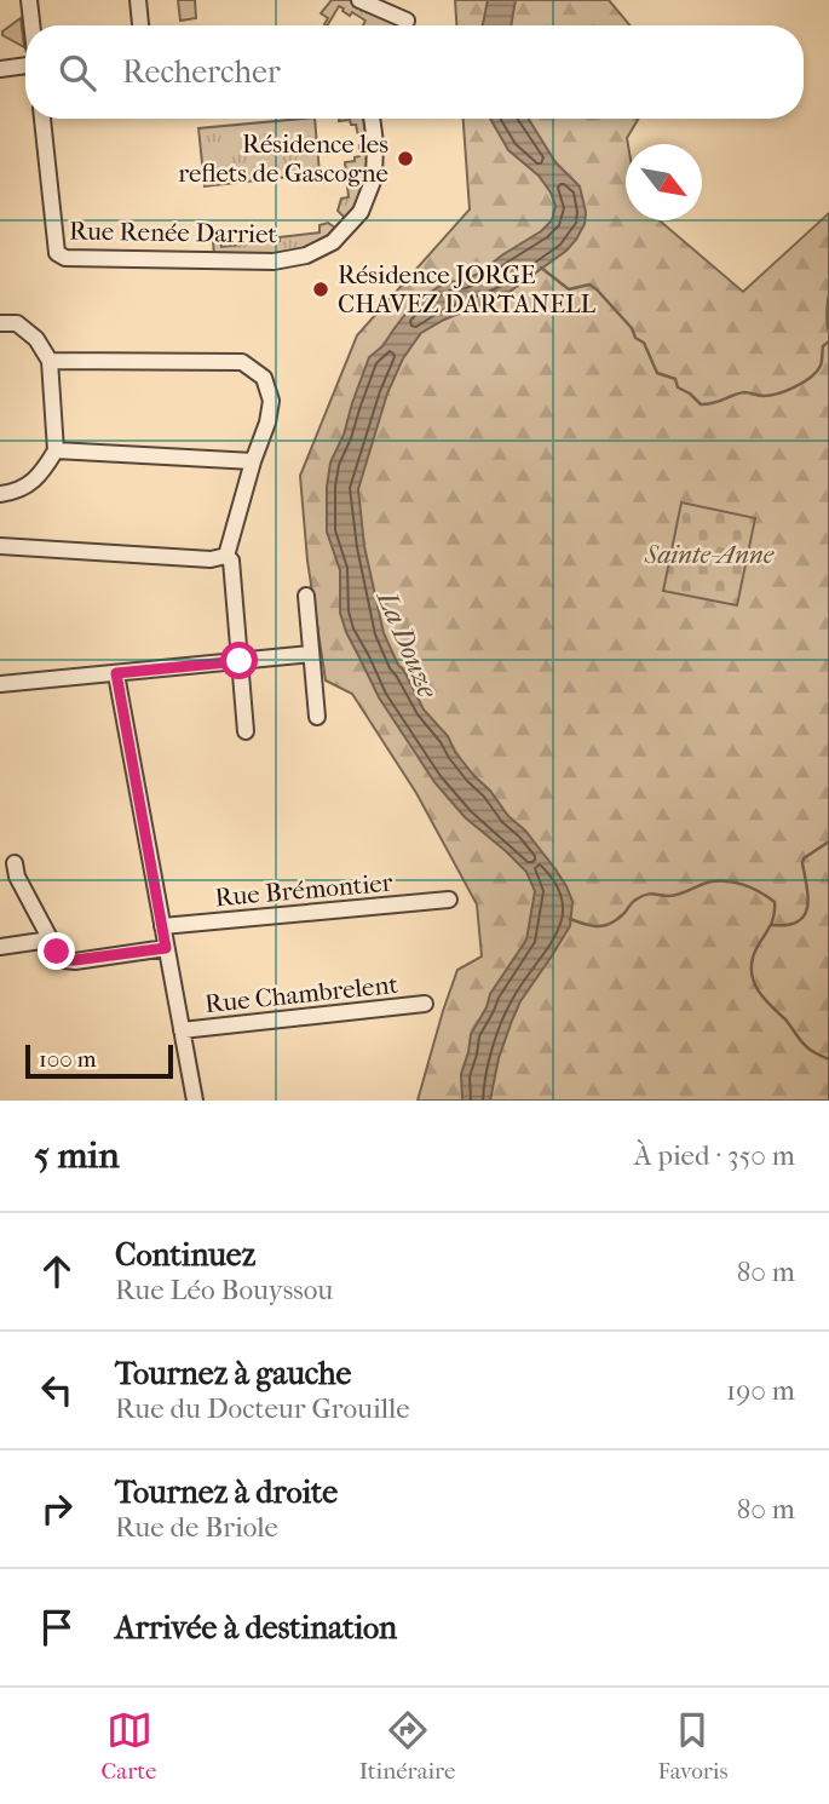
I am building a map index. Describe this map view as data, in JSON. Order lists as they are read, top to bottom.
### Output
{
  "streets": {
    "street": ["Rue Renée Darriet", "Rue Brémontier", "Rue Chambrelent"]
  },
  "water": ["La Douze"],
  "parks": ["Sainte-Anne"],
  "places": ["Résidence les reflets de Gascogne", "Résidence JORGE CHAVEZ DARTANELL"],
  "scale_bar": "100 m",
  "north": "bottom right",
  "page": {
    "search": "Rechercher",
    "scale": "100 m",
    "heading": ["5 min", "À pied · 350 m"],
    "list": [
      ["Continuez", "Rue Léo Bouyssou", "80 m"],
      ["Tournez à gauche", "Rue du Docteur Grouille", "190 m"],
      ["Tournez à droite", "Rue de Briole", "80 m"],
      "Arrivée à destination"
    ],
    "nav": ["Carte", "Itinéraire", "Favoris"]
  }
}
